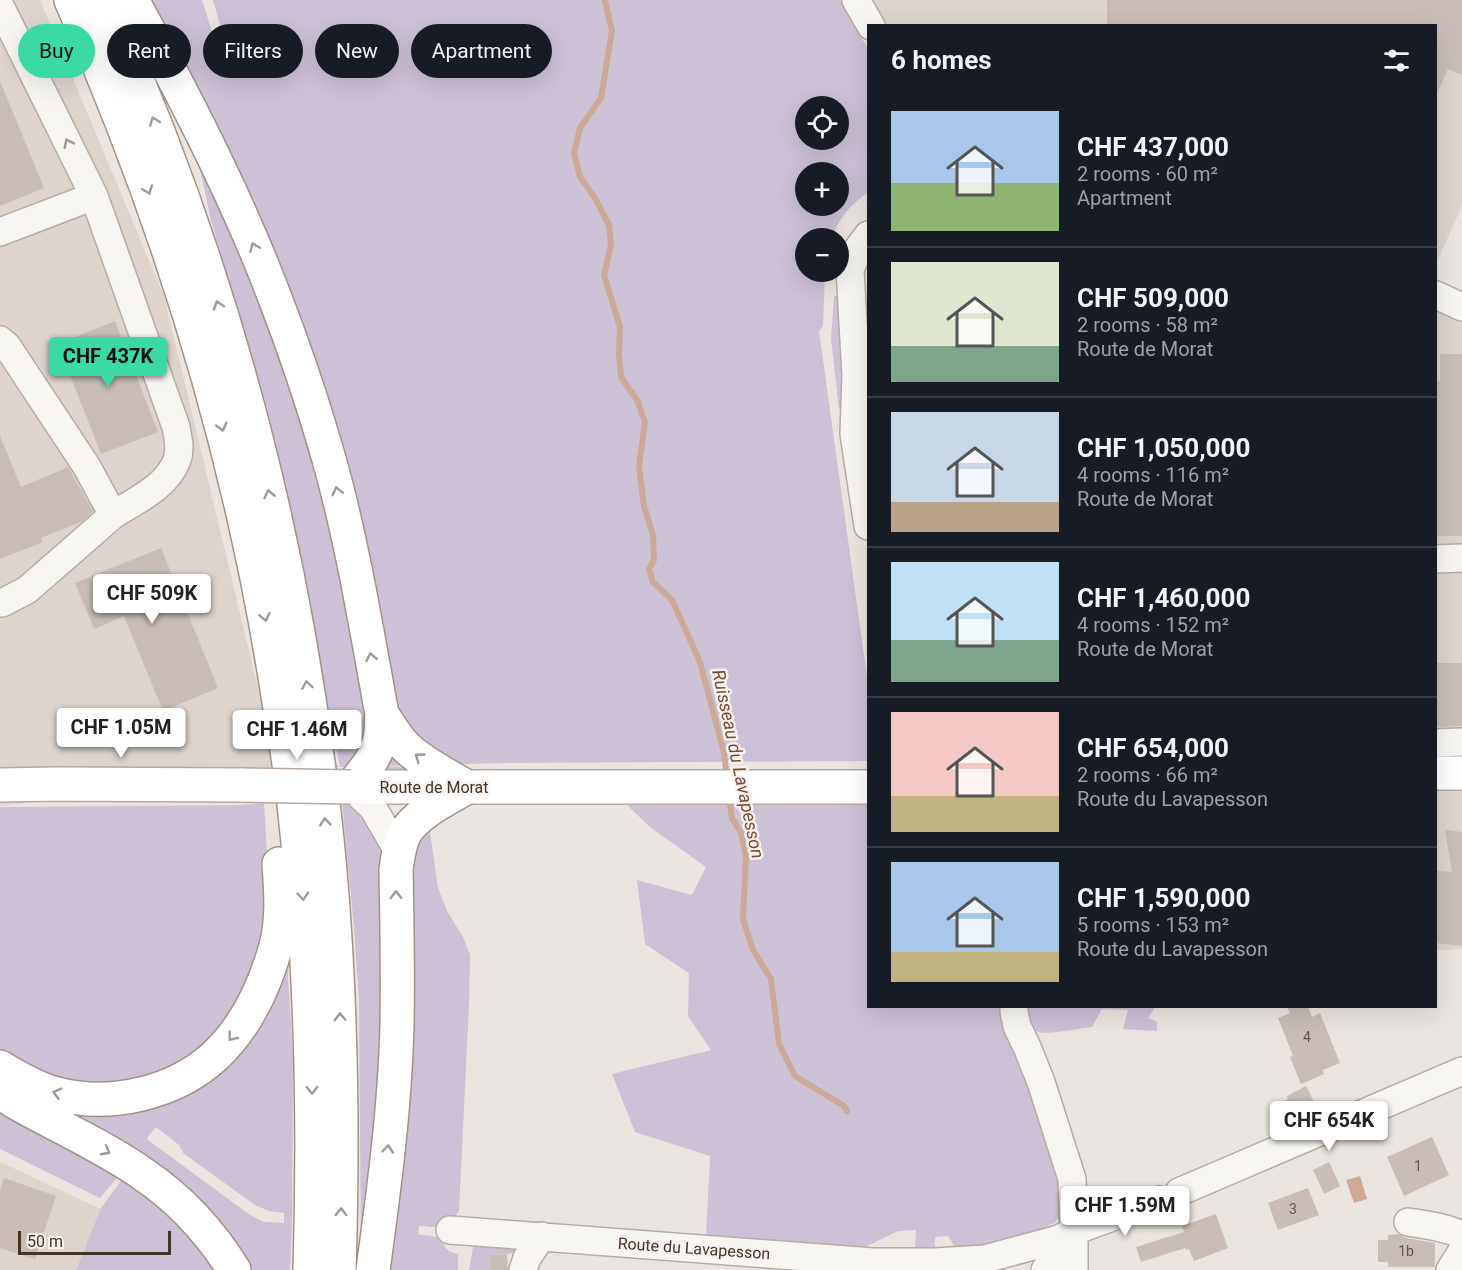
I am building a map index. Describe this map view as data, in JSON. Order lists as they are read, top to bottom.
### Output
{
  "streets": {
    "main road": ["Route de Morat"],
    "street": ["Route du Lavapesson"]
  },
  "water": ["Ruisseau du Lavapesson"],
  "house_numbers": [
    "4",
    "1",
    "3",
    "1b"
  ],
  "scale_bar": "50 m",
  "page": {
    "chip": [
      "Buy",
      "Rent",
      "Filters",
      "New",
      "Apartment"
    ],
    "heading": "6 homes",
    "map_buttons": ["+", "−"],
    "list": [
      {
        "name": "CHF 437,000",
        "note": "2 rooms · 60 m² · Apartment"
      },
      {
        "name": "CHF 509,000",
        "note": "2 rooms · 58 m² · Route de Morat"
      },
      {
        "name": "CHF 1,050,000",
        "note": "4 rooms · 116 m² · Route de Morat"
      },
      {
        "name": "CHF 1,460,000",
        "note": "4 rooms · 152 m² · Route de Morat"
      },
      {
        "name": "CHF 654,000",
        "note": "2 rooms · 66 m² · Route du Lavapesson"
      },
      {
        "name": "CHF 1,590,000",
        "note": "5 rooms · 153 m² · Route du Lavapesson"
      }
    ],
    "price": [
      "CHF 437K",
      "CHF 509K",
      "CHF 1.05M",
      "CHF 1.46M",
      "CHF 654K",
      "CHF 1.59M"
    ],
    "scale": "50 m"
  }
}
